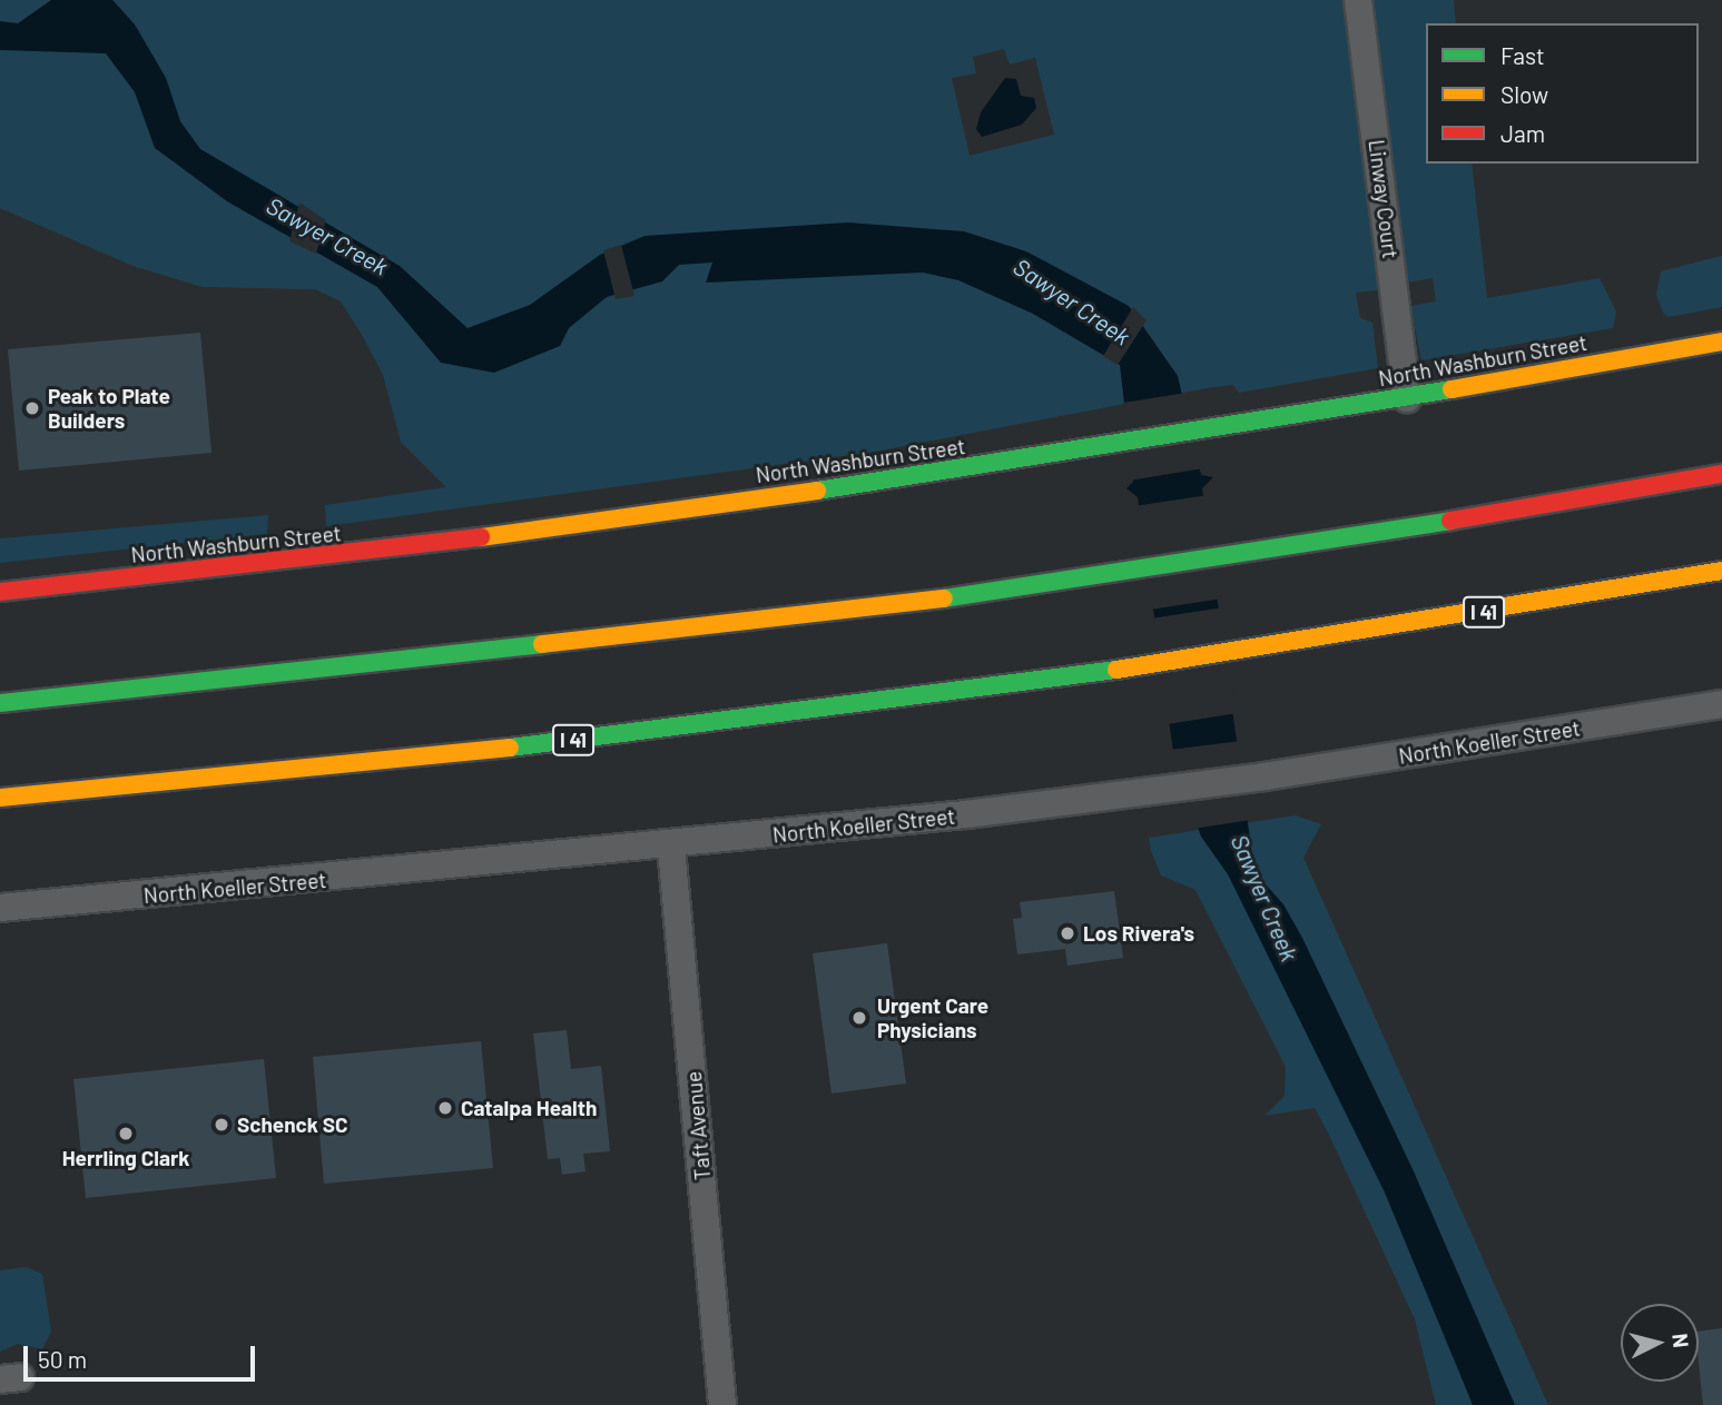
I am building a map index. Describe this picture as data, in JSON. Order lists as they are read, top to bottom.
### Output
{
  "streets": {
    "main road": ["North Washburn Street", "I 41"],
    "street": ["Linway Court", "North Koeller Street", "Taft Avenue"]
  },
  "crossings": [
    ["Linway Court", "North Washburn Street"],
    ["North Koeller Street", "Taft Avenue"]
  ],
  "water": ["Sawyer Creek"],
  "places": [
    "Peak to Plate Builders",
    "Los Rivera's",
    "Urgent Care Physicians",
    "Catalpa Health",
    "Schenck SC",
    "Herrling Clark"
  ],
  "legend": ["Fast", "Slow", "Jam"],
  "scale_bar": "50 m",
  "north": "right"
}
